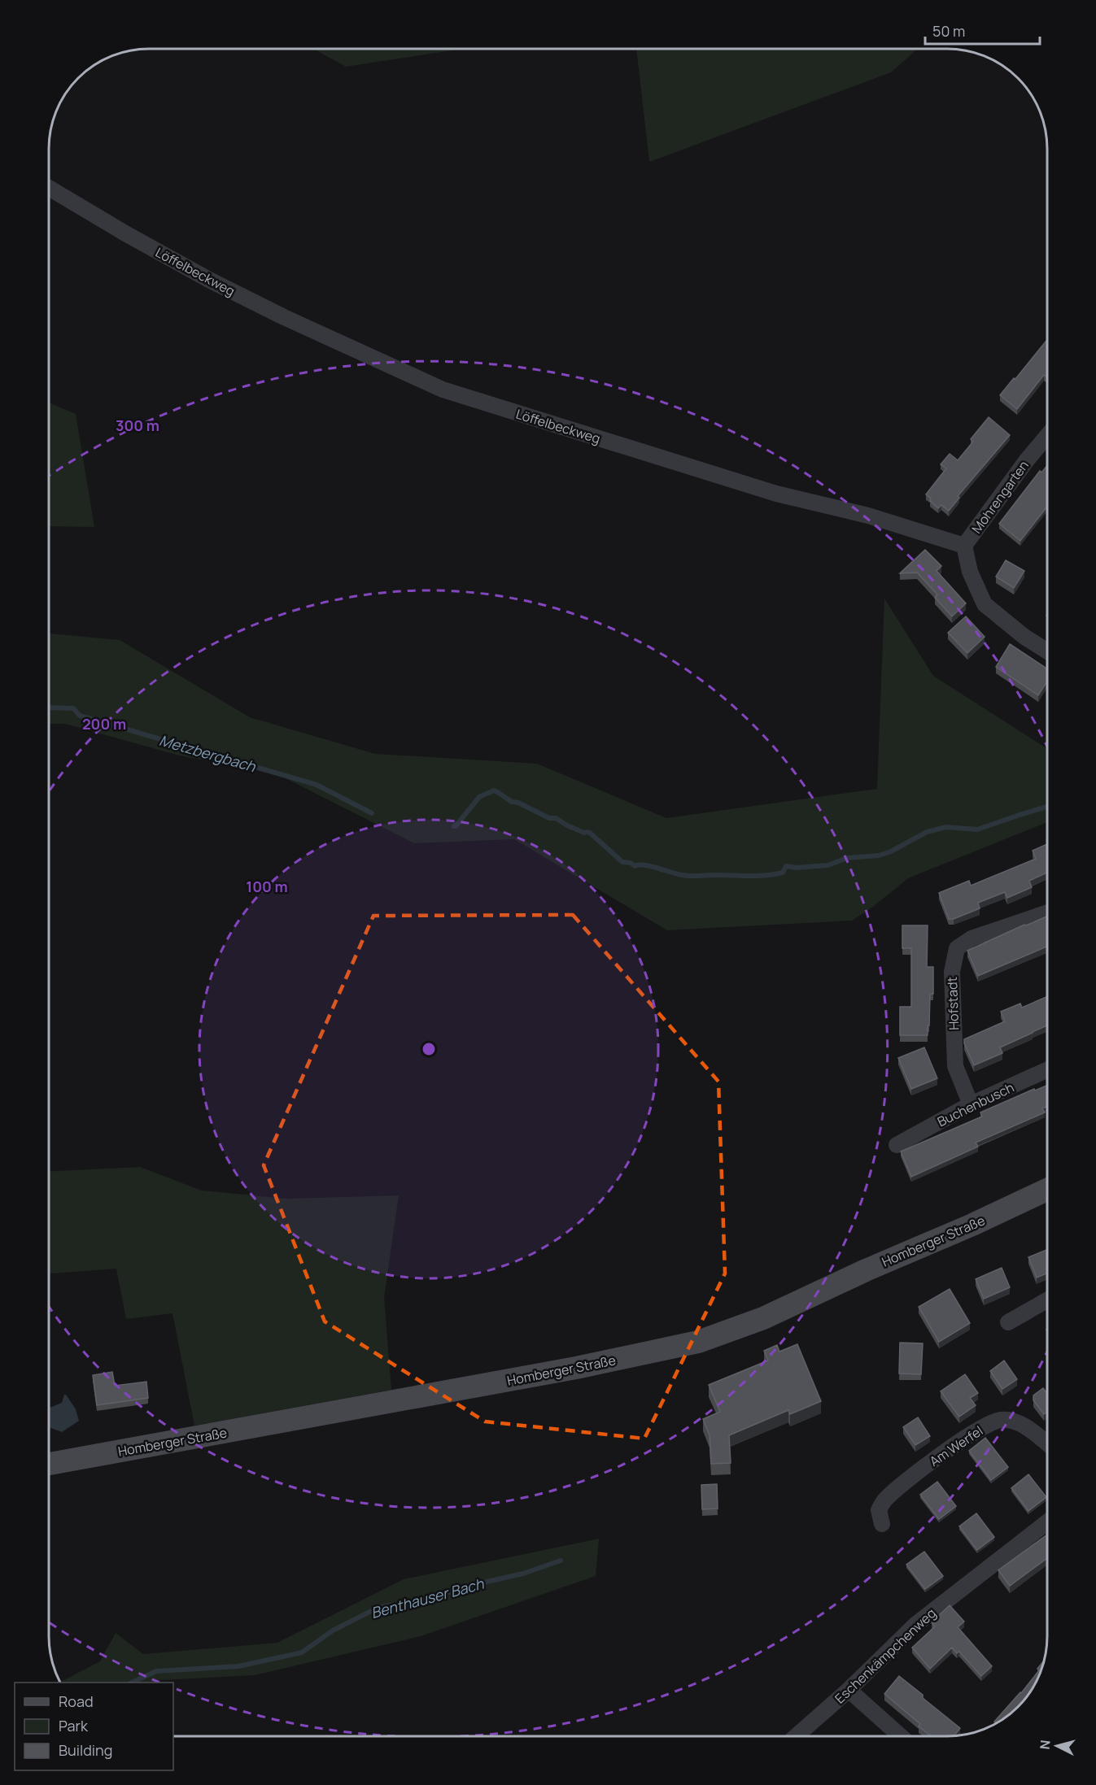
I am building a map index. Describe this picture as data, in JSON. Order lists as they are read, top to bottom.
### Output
{
  "streets": {
    "main road": ["Homberger Straße"],
    "street": [
      "Löffelbeckweg",
      "Mohrengarten",
      "Hofstadt",
      "Buchenbusch",
      "Am Werfel",
      "Eschenkämpchenweg"
    ]
  },
  "crossings": [
    ["Löffelbeckweg", "Mohrengarten"],
    ["Hofstadt", "Buchenbusch"]
  ],
  "water": ["Metzbergbach", "Benthauser Bach"],
  "legend": ["Road", "Park", "Building"],
  "scale_bar": "50 m",
  "north": "left",
  "rings": ["300 m", "200 m", "100 m"]
}
